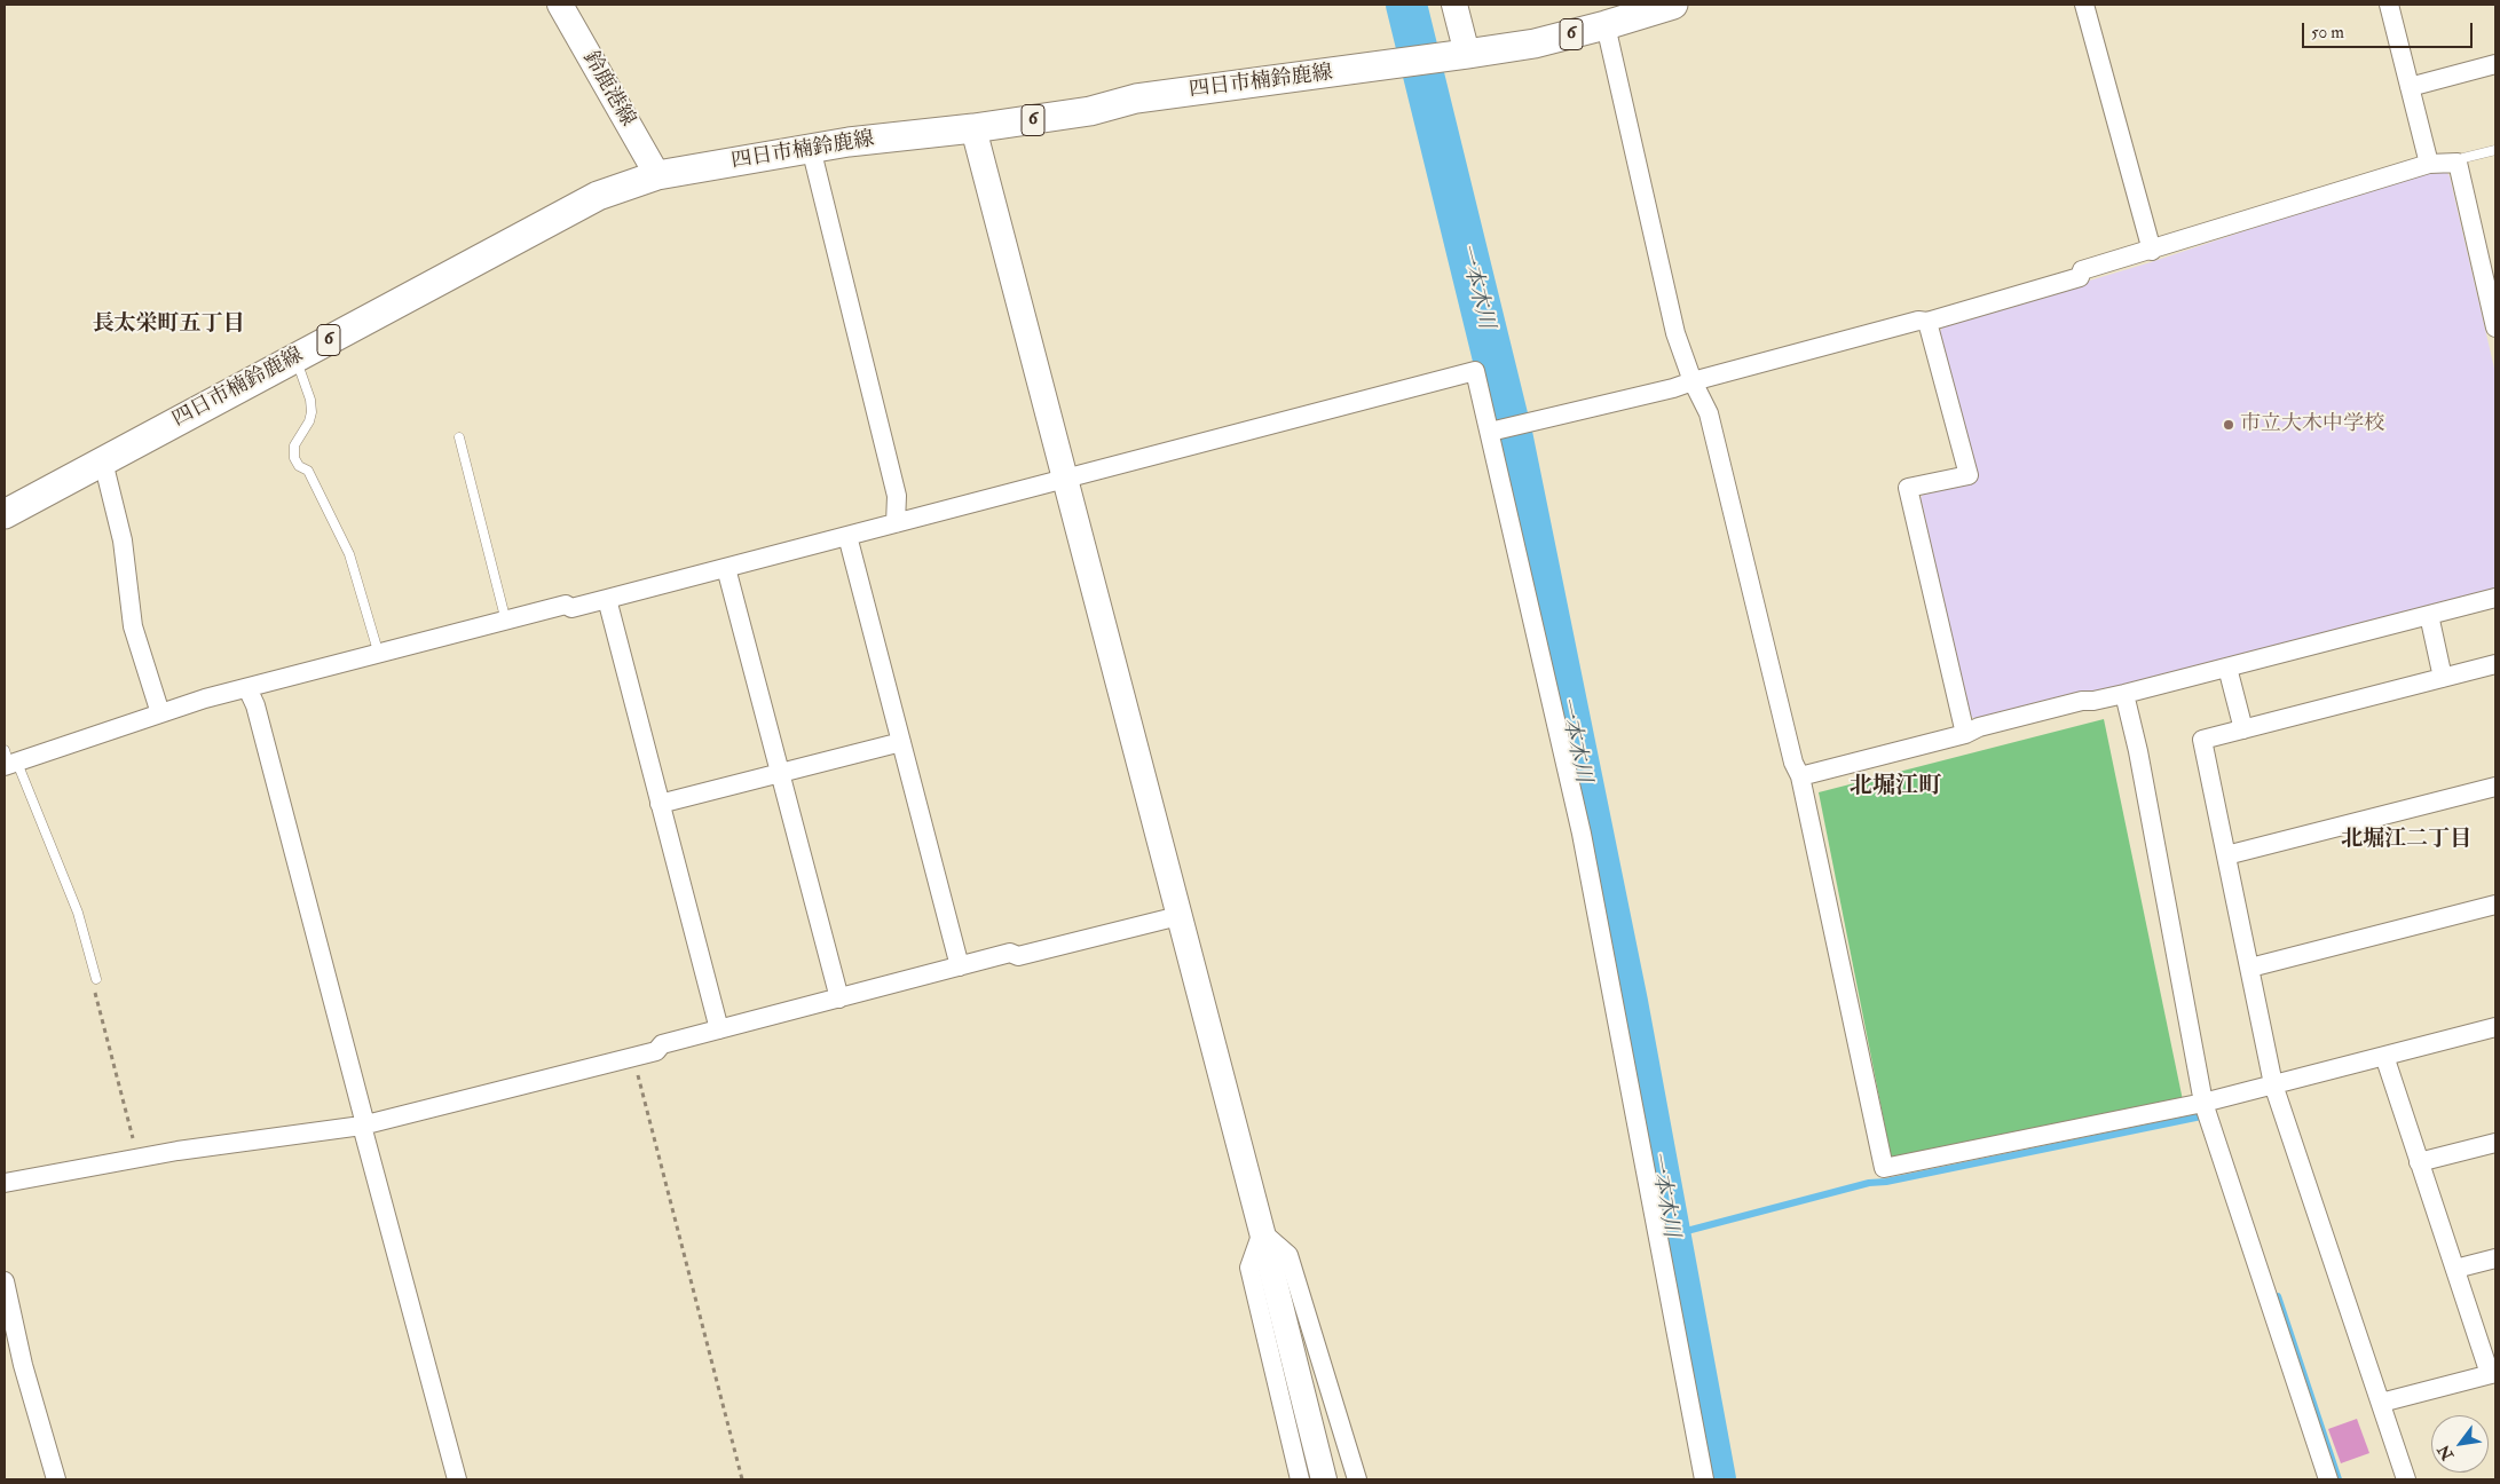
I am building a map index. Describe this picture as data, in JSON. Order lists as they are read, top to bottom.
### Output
{
  "streets": {
    "main road": ["6", "四日市楠鈴鹿線"],
    "street": ["鈴鹿港線"]
  },
  "crossings": [
    ["四日市楠鈴鹿線", "鈴鹿港線"]
  ],
  "districts": ["長太栄町五丁目", "北堀江町", "北堀江二丁目"],
  "water": ["一本木川"],
  "places": ["市立大木中学校"],
  "scale_bar": "50 m",
  "north": "bottom left"
}
